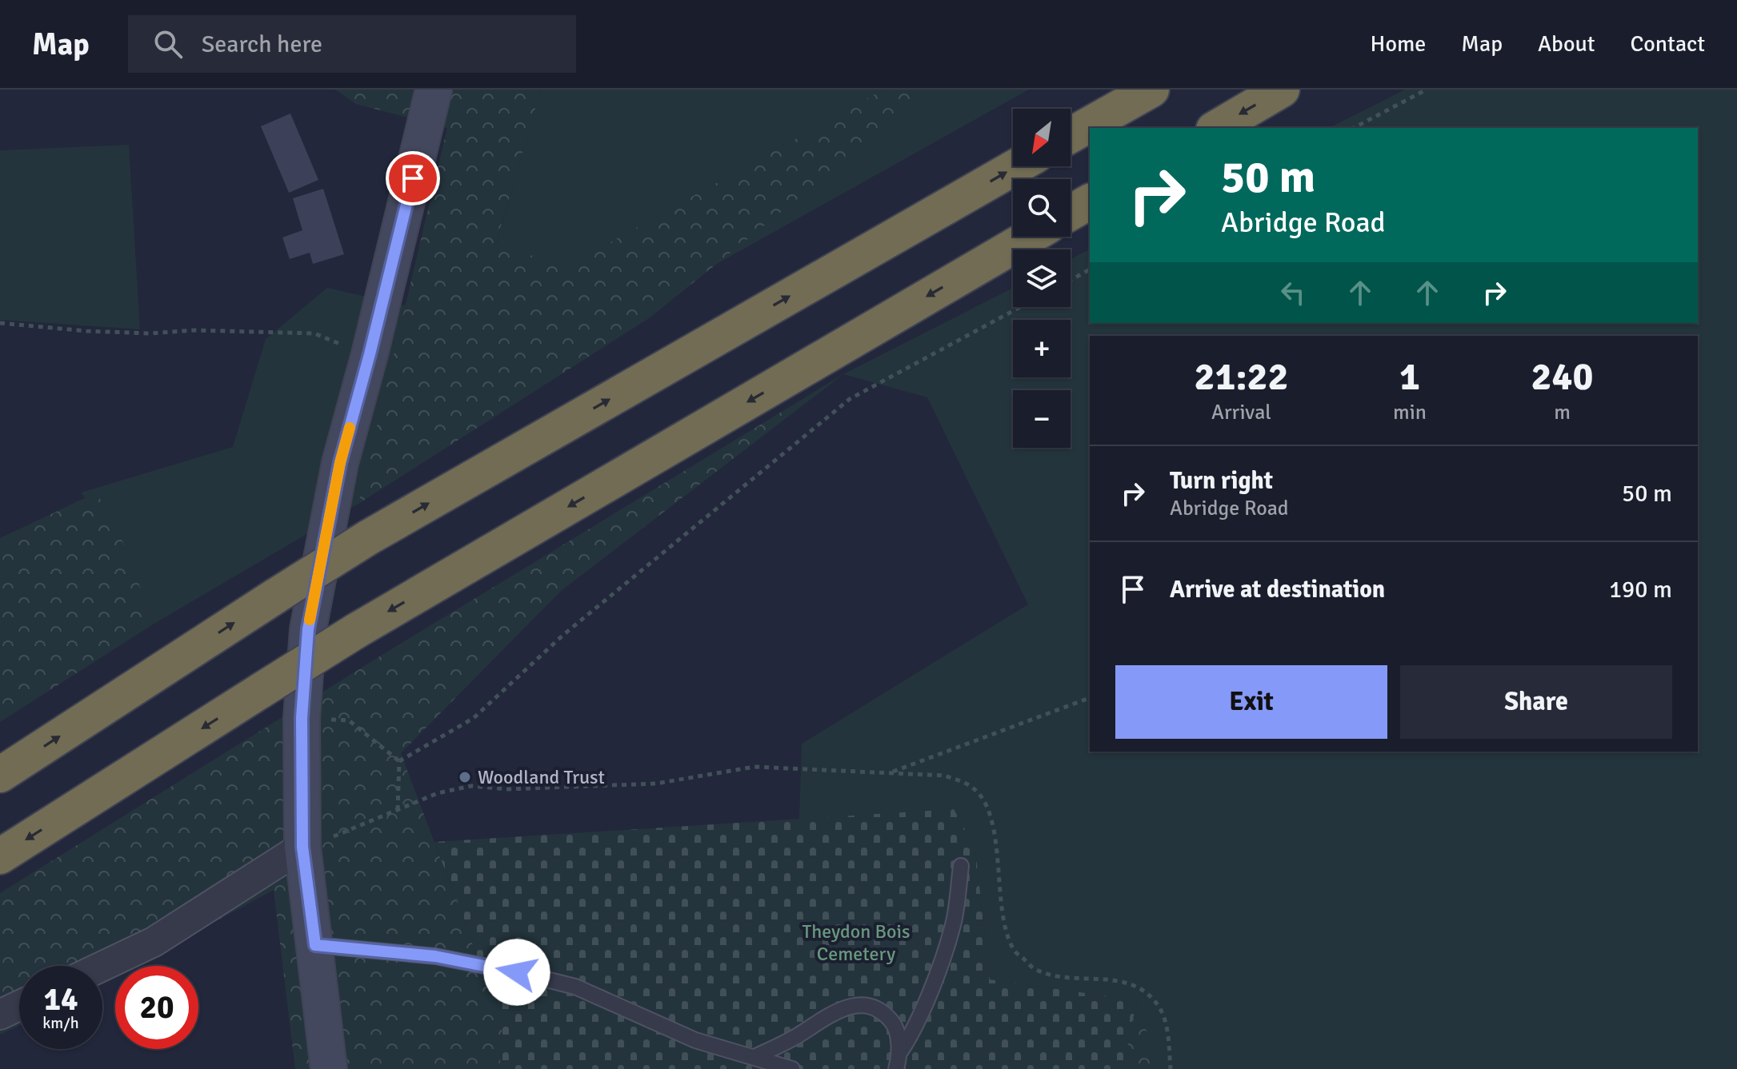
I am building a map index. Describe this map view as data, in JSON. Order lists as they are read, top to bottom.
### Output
{
  "parks": ["Theydon Bois Cemetery"],
  "places": ["Woodland Trust"],
  "north": "bottom left",
  "page": {
    "header": "Map",
    "search": "Search here",
    "nav": [
      "Home",
      "Map",
      "About",
      "Contact"
    ],
    "map_buttons": ["+", "−"],
    "turn": ["50 m", "Abridge Road"],
    "eta": [
      "21:22",
      "Arrival",
      "1",
      "min",
      "240",
      "m"
    ],
    "list": [
      {
        "name": "Turn right",
        "note": "Abridge Road",
        "value": "50 m"
      },
      {
        "name": "Arrive at destination",
        "value": "190 m"
      }
    ],
    "buttons": ["Exit", "Share"],
    "speed": "14 km/h",
    "limit": "20"
  }
}
